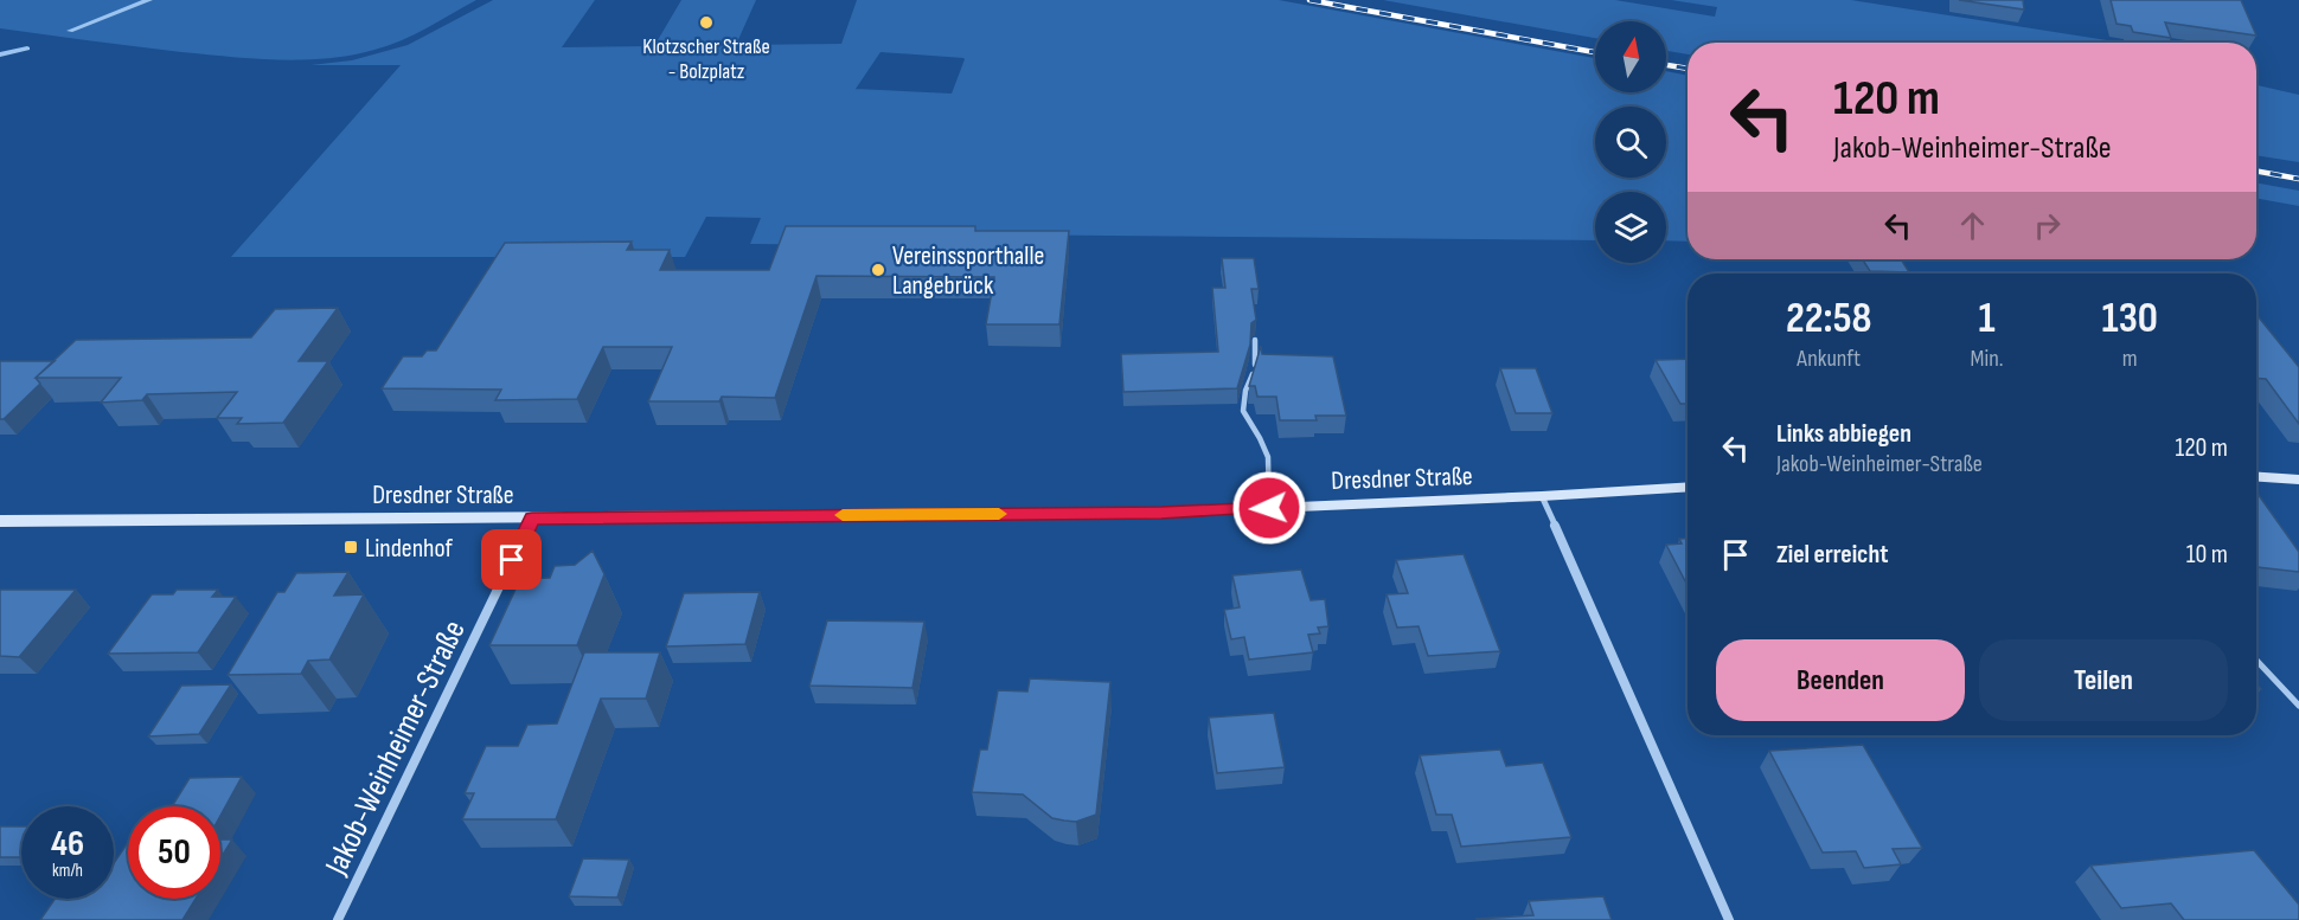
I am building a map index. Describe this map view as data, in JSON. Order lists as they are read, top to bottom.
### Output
{
  "streets": {
    "main road": ["Dresdner Straße"],
    "street": ["Jakob-Weinheimer-Straße"]
  },
  "crossings": [
    ["Dresdner Straße", "Jakob-Weinheimer-Straße"]
  ],
  "places": {
    "other": ["Klotzscher Straße - Bolzplatz", "Vereinssporthalle Langebrück"],
    "transit": ["Lindenhof"]
  },
  "north": "top",
  "page": {
    "turn": ["120 m", "Jakob-Weinheimer-Straße"],
    "eta": [
      "22:58",
      "Ankunft",
      "1",
      "Min.",
      "130",
      "m"
    ],
    "list": [
      {
        "name": "Links abbiegen",
        "note": "Jakob-Weinheimer-Straße",
        "value": "120 m"
      },
      {
        "name": "Ziel erreicht",
        "value": "10 m"
      }
    ],
    "buttons": ["Beenden", "Teilen"],
    "speed": "46 km/h",
    "limit": "50"
  }
}
